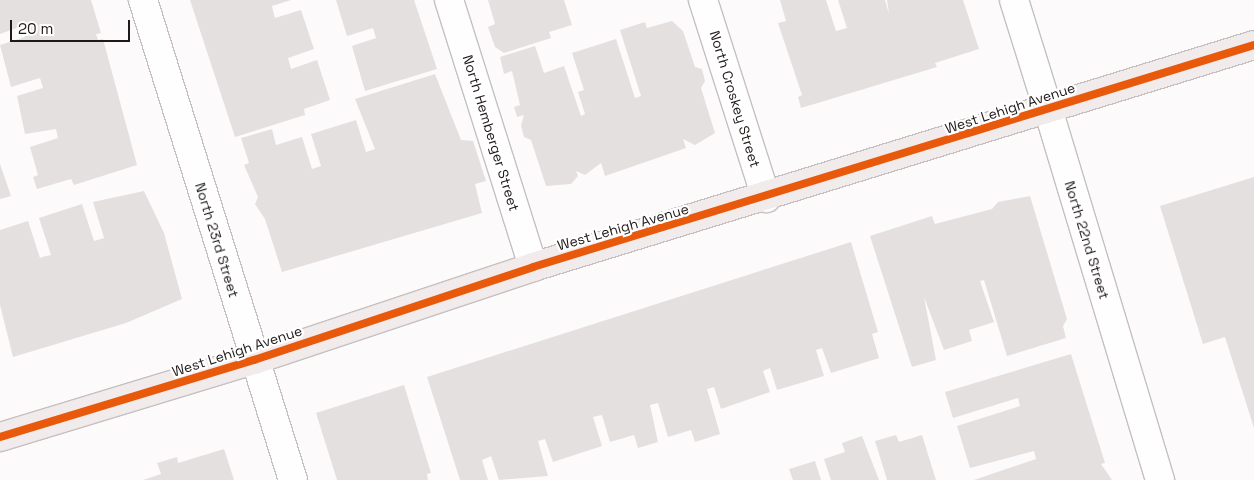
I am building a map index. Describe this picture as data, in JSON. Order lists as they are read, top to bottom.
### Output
{
  "streets": {
    "main road": ["West Lehigh Avenue"],
    "street": [
      "North Croskey Street",
      "North Hemberger Street",
      "North 23rd Street",
      "North 22nd Street"
    ]
  },
  "crossings": [
    ["North Croskey Street", "West Lehigh Avenue"],
    ["West Lehigh Avenue", "North Hemberger Street"],
    ["West Lehigh Avenue", "North 23rd Street"],
    ["West Lehigh Avenue", "North 22nd Street"]
  ],
  "scale_bar": "20 m"
}
